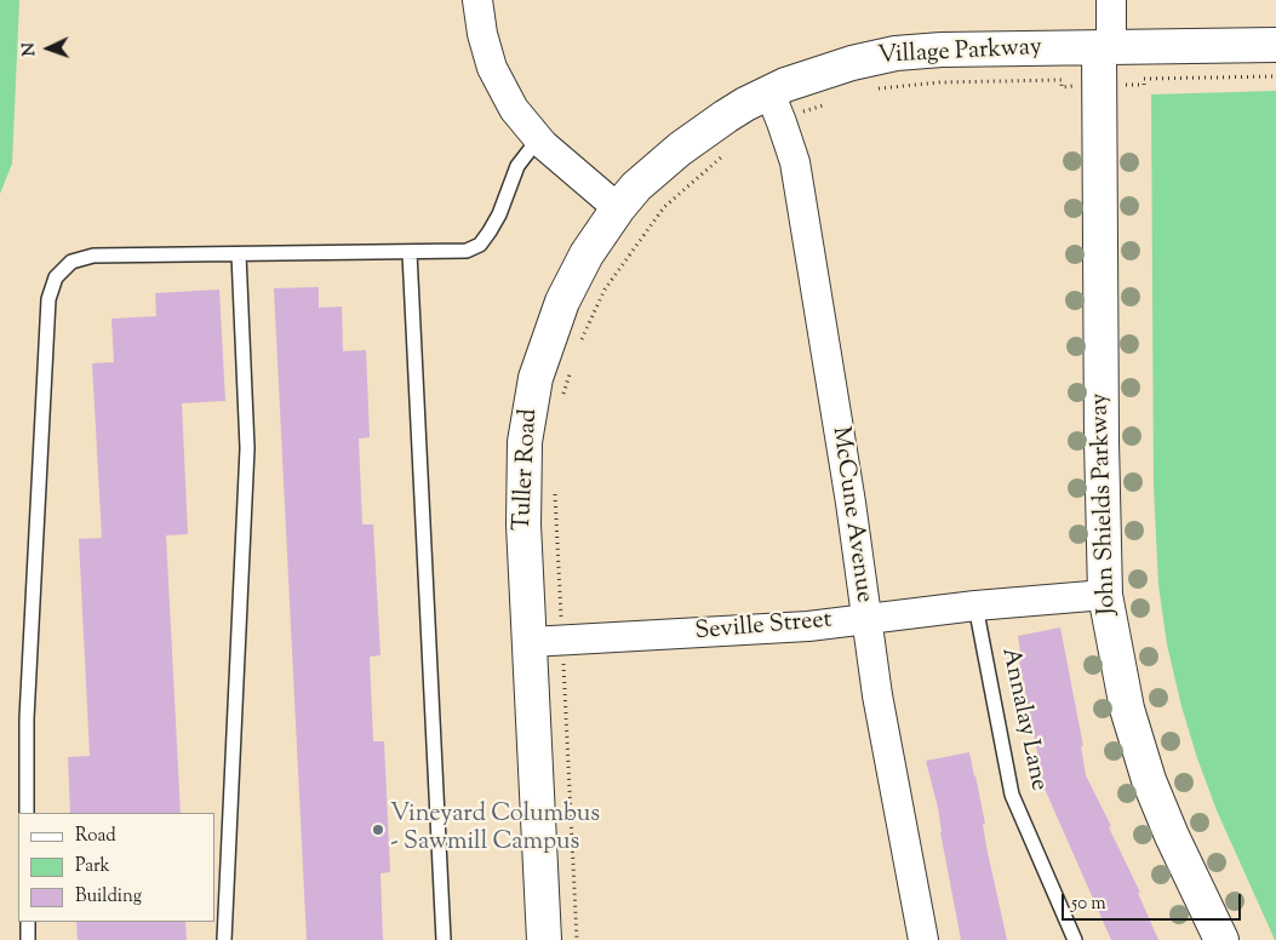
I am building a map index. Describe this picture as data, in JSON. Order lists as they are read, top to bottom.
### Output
{
  "streets": {
    "street": [
      "Village Parkway",
      "Tuller Road",
      "John Shields Parkway",
      "McCune Avenue",
      "Seville Street"
    ],
    "lane": ["Annalay Lane"]
  },
  "crossings": [
    ["Village Parkway", "Tuller Road"],
    ["Village Parkway", "John Shields Parkway"],
    ["Village Parkway", "McCune Avenue"],
    ["Tuller Road", "Seville Street"],
    ["John Shields Parkway", "Seville Street"],
    ["McCune Avenue", "Seville Street"],
    ["Seville Street", "Annalay Lane"]
  ],
  "places": ["Vineyard Columbus - Sawmill Campus"],
  "legend": ["Road", "Park", "Building"],
  "scale_bar": "50 m",
  "north": "left"
}
